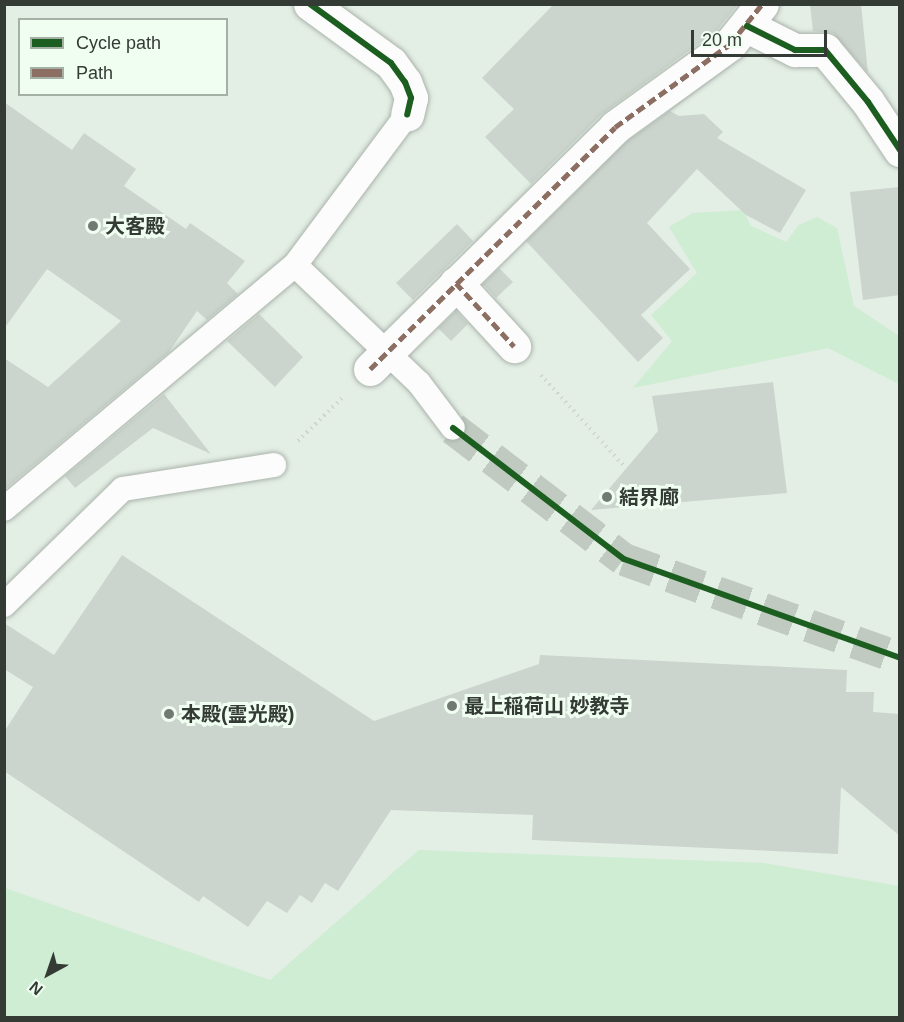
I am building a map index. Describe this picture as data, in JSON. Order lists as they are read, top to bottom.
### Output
{
  "places": [
    "大客殿",
    "結界廊",
    "最上稲荷山 妙教寺",
    "本殿(霊光殿)"
  ],
  "legend": ["Cycle path", "Path"],
  "scale_bar": "20 m",
  "north": "bottom left"
}
